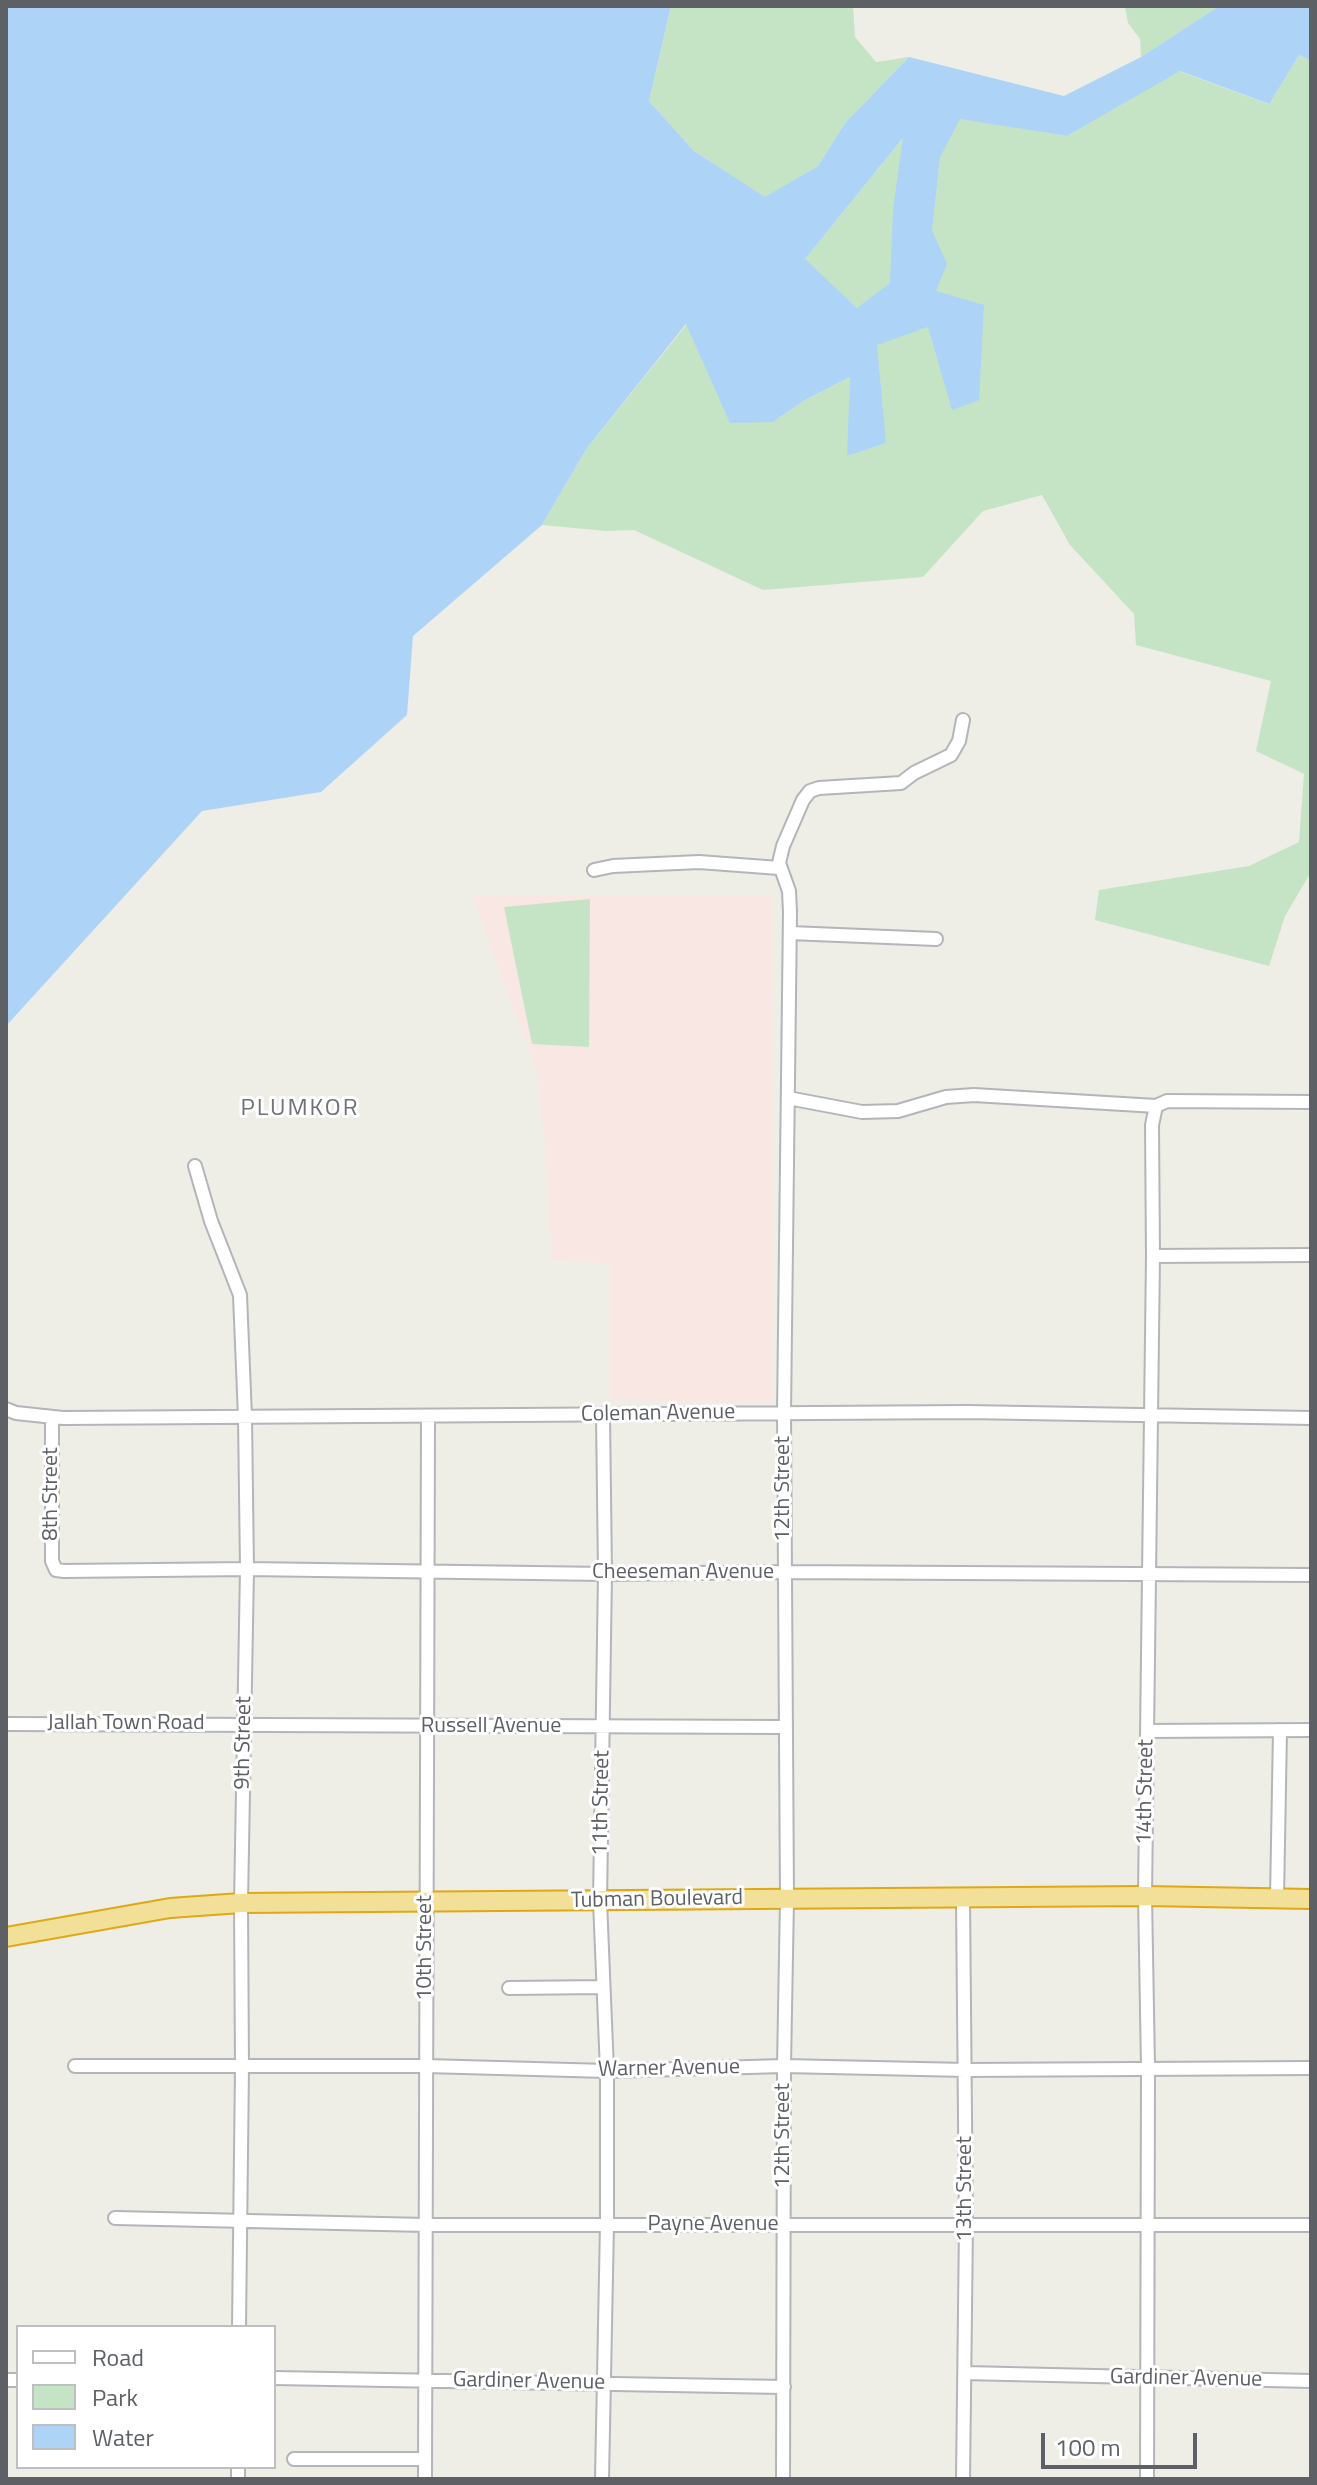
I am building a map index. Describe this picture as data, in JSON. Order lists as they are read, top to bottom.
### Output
{
  "streets": {
    "highway": ["Tubman Boulevard"],
    "street": [
      "Coleman Avenue",
      "12th Street",
      "8th Street",
      "Cheeseman Avenue",
      "Jallah Town Road",
      "Russell Avenue",
      "9th Street",
      "14th Street",
      "11th Street",
      "10th Street",
      "Warner Avenue",
      "13th Street",
      "Payne Avenue",
      "Gardiner Avenue"
    ]
  },
  "crossings": [
    ["Coleman Avenue", "12th Street"],
    ["Coleman Avenue", "8th Street"],
    ["Coleman Avenue", "9th Street"],
    ["Coleman Avenue", "14th Street"],
    ["Coleman Avenue", "11th Street"],
    ["Coleman Avenue", "10th Street"],
    ["12th Street", "Cheeseman Avenue"],
    ["12th Street", "Russell Avenue"],
    ["12th Street", "Tubman Boulevard"],
    ["12th Street", "Warner Avenue"],
    ["12th Street", "Payne Avenue"],
    ["12th Street", "Gardiner Avenue"],
    ["8th Street", "Cheeseman Avenue"],
    ["Cheeseman Avenue", "9th Street"],
    ["Cheeseman Avenue", "14th Street"],
    ["Cheeseman Avenue", "11th Street"],
    ["Cheeseman Avenue", "10th Street"],
    ["Jallah Town Road", "Russell Avenue"],
    ["Jallah Town Road", "9th Street"],
    ["Russell Avenue", "9th Street"],
    ["Russell Avenue", "11th Street"],
    ["Russell Avenue", "10th Street"],
    ["9th Street", "Tubman Boulevard"],
    ["9th Street", "Warner Avenue"],
    ["9th Street", "Payne Avenue"],
    ["14th Street", "Tubman Boulevard"],
    ["14th Street", "Warner Avenue"],
    ["14th Street", "Payne Avenue"],
    ["14th Street", "Gardiner Avenue"],
    ["11th Street", "Tubman Boulevard"],
    ["11th Street", "Warner Avenue"],
    ["11th Street", "Payne Avenue"],
    ["11th Street", "Gardiner Avenue"],
    ["Tubman Boulevard", "10th Street"],
    ["Tubman Boulevard", "13th Street"],
    ["10th Street", "Warner Avenue"],
    ["10th Street", "Payne Avenue"],
    ["10th Street", "Gardiner Avenue"],
    ["Warner Avenue", "13th Street"],
    ["13th Street", "Payne Avenue"],
    ["13th Street", "Gardiner Avenue"]
  ],
  "districts": ["PLUMKOR"],
  "legend": ["Road", "Park", "Water"],
  "scale_bar": "100 m"
}
